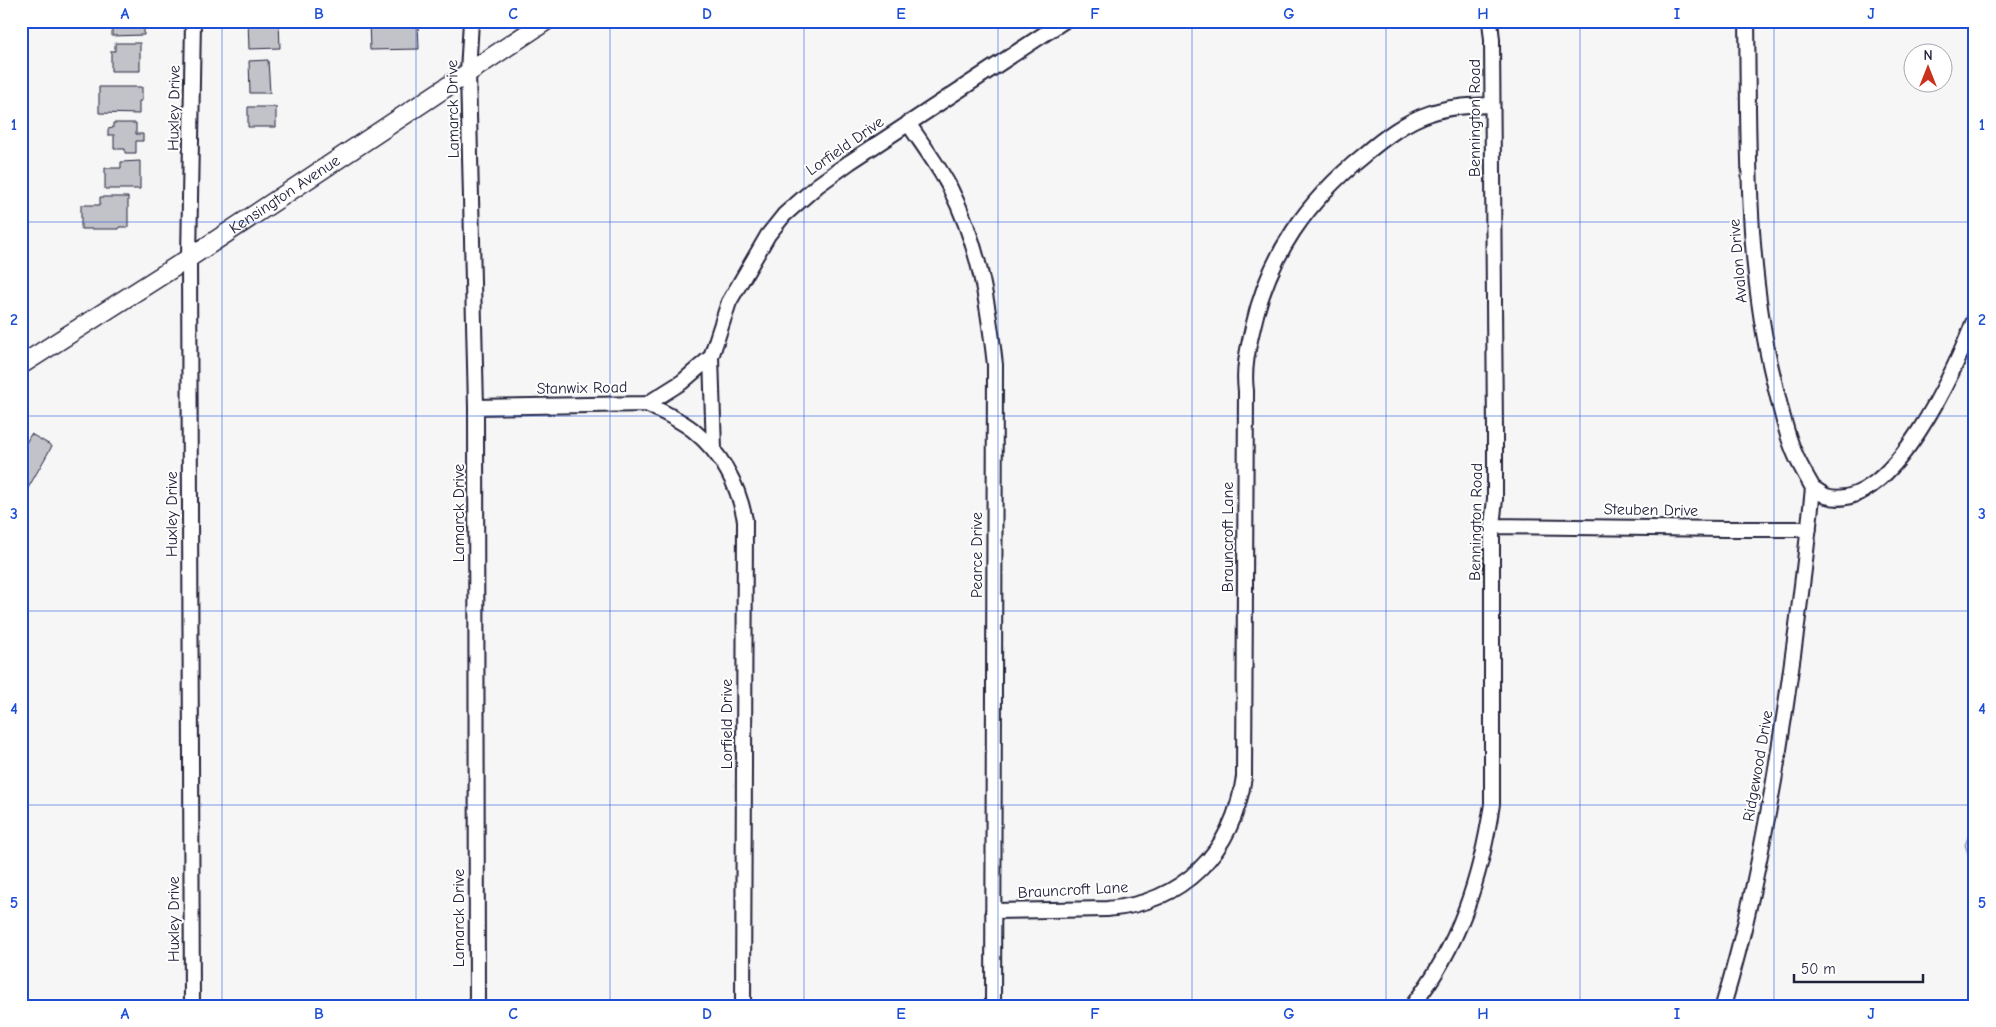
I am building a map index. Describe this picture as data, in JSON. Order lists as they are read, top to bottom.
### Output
{
  "streets": {
    "street": [
      "Huxley Drive",
      "Lamarck Drive",
      "Bennington Road",
      "Lorfield Drive",
      "Kensington Avenue",
      "Avalon Drive",
      "Stanwix Road",
      "Steuben Drive",
      "Brauncroft Lane",
      "Pearce Drive",
      "Ridgewood Drive"
    ]
  },
  "crossings": [
    ["Huxley Drive", "Kensington Avenue"],
    ["Lamarck Drive", "Kensington Avenue"],
    ["Lamarck Drive", "Stanwix Road"],
    ["Bennington Road", "Steuben Drive"],
    ["Bennington Road", "Brauncroft Lane"],
    ["Lorfield Drive", "Stanwix Road"],
    ["Lorfield Drive", "Pearce Drive"],
    ["Avalon Drive", "Ridgewood Drive"],
    ["Steuben Drive", "Ridgewood Drive"],
    ["Brauncroft Lane", "Pearce Drive"]
  ],
  "scale_bar": "50 m",
  "north": "top",
  "grid": {
    "columns": [
      "A",
      "B",
      "C",
      "D",
      "E",
      "F",
      "G",
      "H",
      "I",
      "J"
    ],
    "rows": [
      "1",
      "2",
      "3",
      "4",
      "5"
    ]
  }
}
